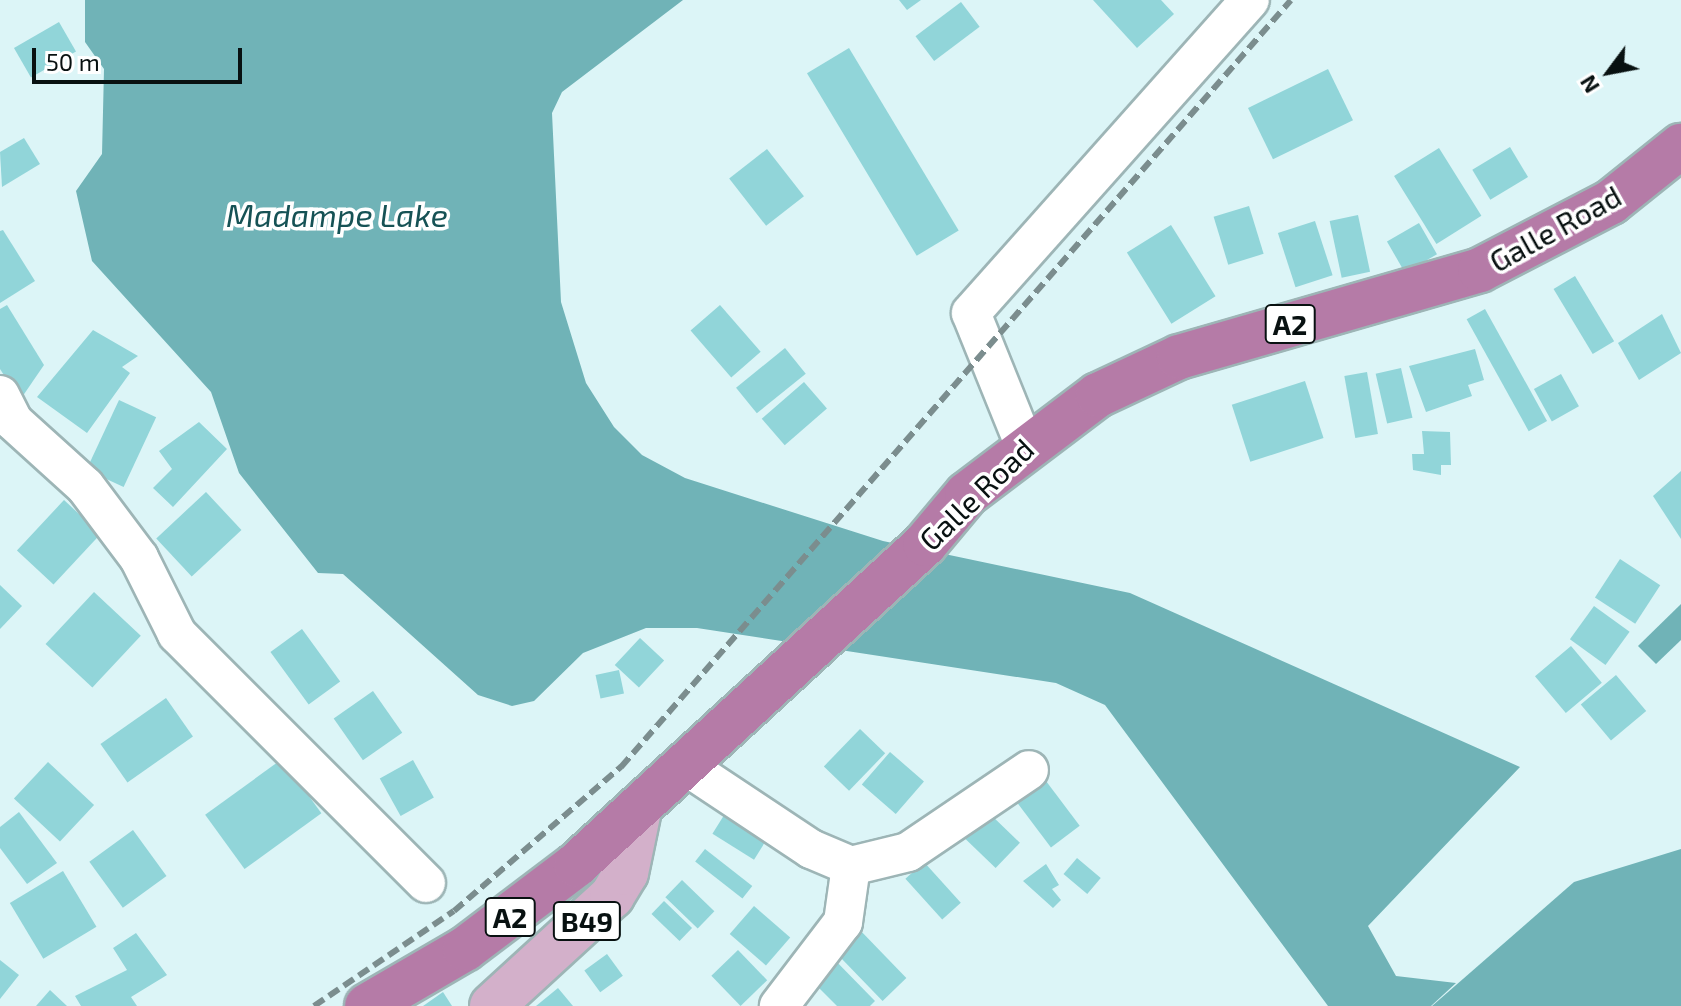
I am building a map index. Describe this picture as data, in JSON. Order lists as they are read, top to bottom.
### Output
{
  "streets": {
    "highway": ["Galle Road", "A2"],
    "main road": ["B49"]
  },
  "crossings": [
    ["Galle Road", "B49"]
  ],
  "water": ["Madampe Lake"],
  "scale_bar": "50 m",
  "north": "bottom left"
}
